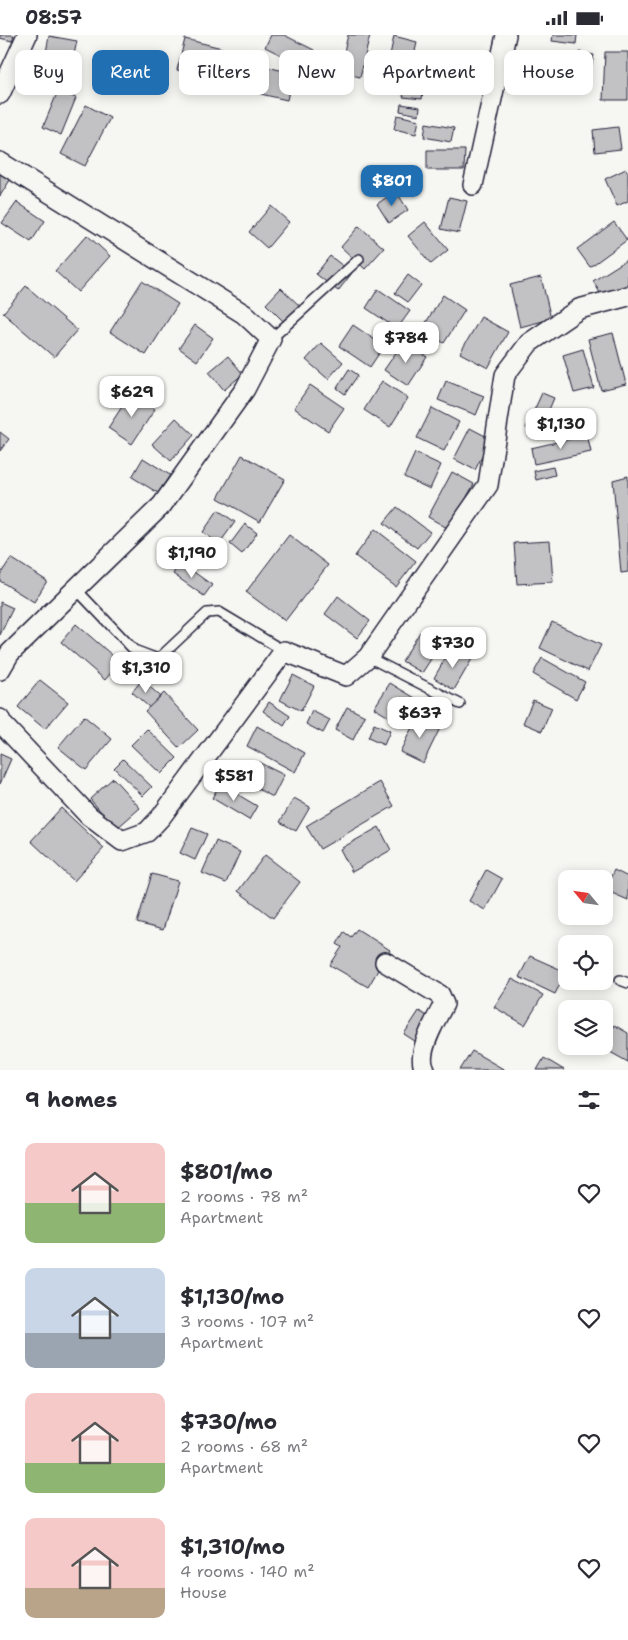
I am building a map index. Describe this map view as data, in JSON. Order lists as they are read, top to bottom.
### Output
{
  "north": "top left",
  "page": {
    "status": "08:57",
    "chip": [
      "Buy",
      "Rent",
      "Filters",
      "New",
      "Apartment",
      "House"
    ],
    "price": [
      "$801",
      "$784",
      "$629",
      "$1,130",
      "$1,190",
      "$730",
      "$1,310",
      "$637",
      "$581"
    ],
    "heading": "9 homes",
    "list": [
      {
        "name": "$801/mo",
        "note": "2 rooms · 78 m² · Apartment"
      },
      {
        "name": "$1,130/mo",
        "note": "3 rooms · 107 m² · Apartment"
      },
      {
        "name": "$730/mo",
        "note": "2 rooms · 68 m² · Apartment"
      },
      {
        "name": "$1,310/mo",
        "note": "4 rooms · 140 m² · House"
      }
    ]
  }
}
